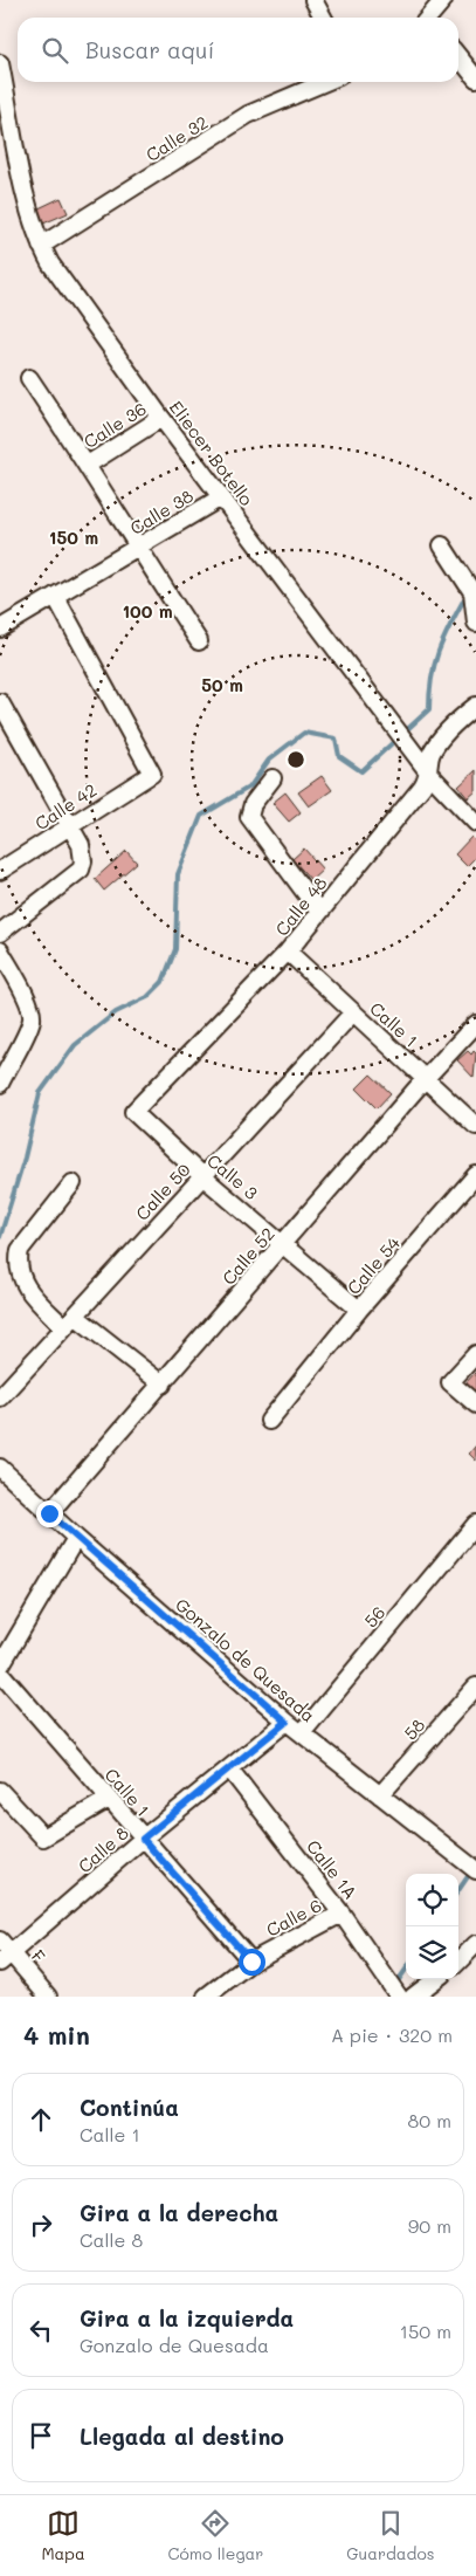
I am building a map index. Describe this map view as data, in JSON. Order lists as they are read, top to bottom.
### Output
{
  "streets": {
    "street": [
      "Calle 32",
      "Calle 36",
      "Eliecer Botello",
      "Calle 38",
      "Calle 42",
      "Calle 48",
      "Calle 1",
      "Calle 3",
      "Calle 50",
      "Calle 52",
      "Calle 54",
      "56",
      "Gonzalo de Quesada",
      "58",
      "Calle 8",
      "Calle 1A",
      "Calle 6",
      "F"
    ]
  },
  "crossings": [
    ["Calle 32", "Eliecer Botello"],
    ["Calle 36", "Eliecer Botello"],
    ["Eliecer Botello", "Calle 38"],
    ["Eliecer Botello", "Calle 48"],
    ["Calle 38", "Calle 42"],
    ["Calle 48", "Calle 1"],
    ["Calle 48", "Calle 3"],
    ["Calle 1", "Calle 50"],
    ["Calle 1", "Calle 52"],
    ["Calle 1", "Calle 8"],
    ["Calle 1", "Calle 6"],
    ["Calle 3", "Calle 50"],
    ["Calle 3", "Calle 52"],
    ["Calle 3", "Calle 54"],
    ["Calle 52", "Gonzalo de Quesada"],
    ["56", "Gonzalo de Quesada"],
    ["Gonzalo de Quesada", "58"],
    ["Gonzalo de Quesada", "Calle 8"],
    ["Calle 8", "Calle 1A"],
    ["Calle 8", "F"],
    ["Calle 1A", "Calle 6"]
  ],
  "page": {
    "search": "Buscar aquí",
    "heading": ["4 min", "A pie · 320 m"],
    "list": [
      ["Continúa", "Calle 1", "80 m"],
      ["Gira a la derecha", "Calle 8", "90 m"],
      ["Gira a la izquierda", "Gonzalo de Quesada", "150 m"],
      "Llegada al destino"
    ],
    "nav": ["Mapa", "Cómo llegar", "Guardados"]
  },
  "rings": ["150 m", "100 m", "50 m"]
}
